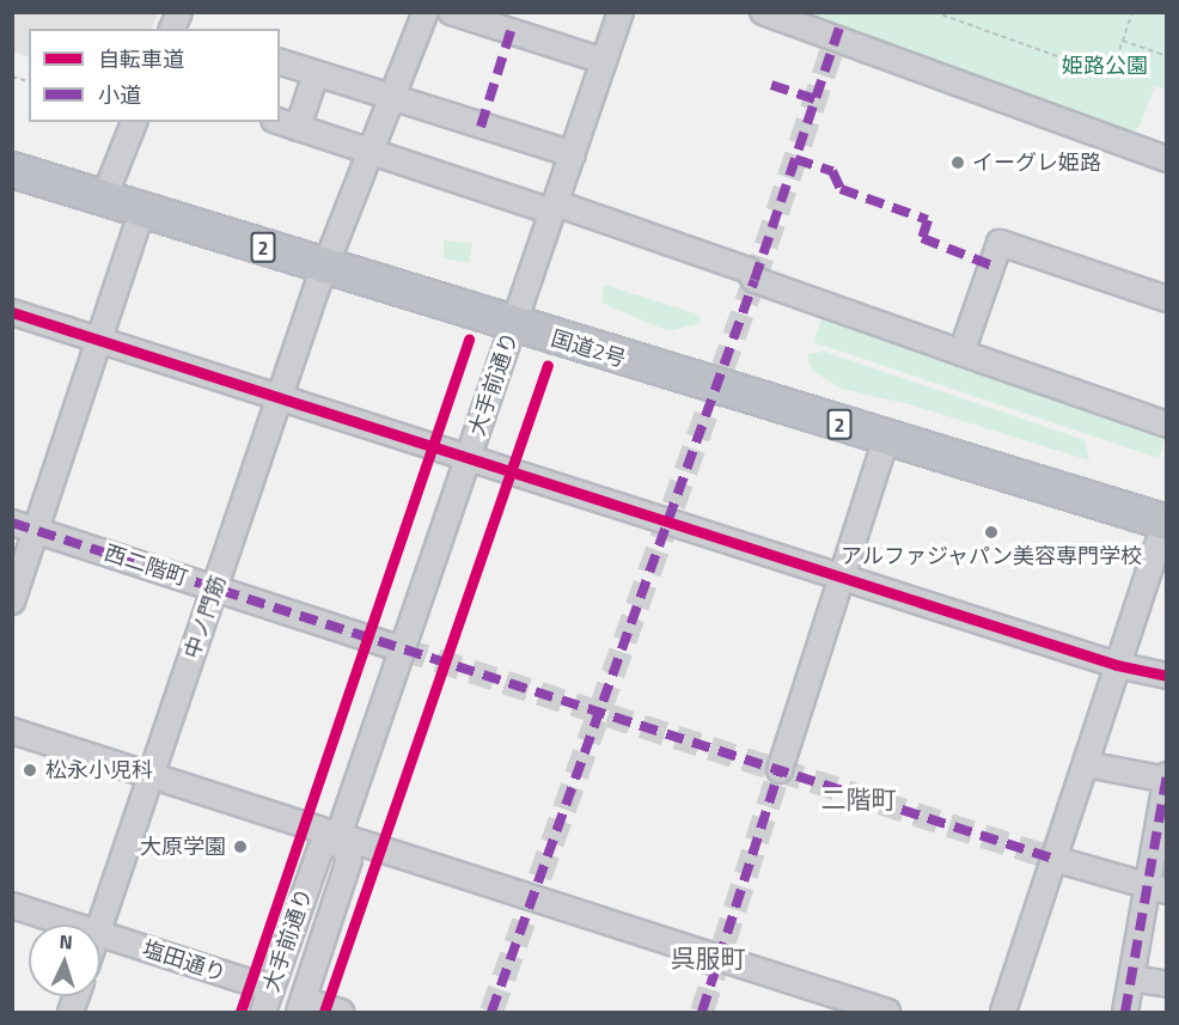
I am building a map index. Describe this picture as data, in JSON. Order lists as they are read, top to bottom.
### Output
{
  "streets": {
    "highway": ["2", "国道2号"],
    "street": [
      "大手前通り",
      "西二階町",
      "中ノ門筋",
      "塩田通り"
    ]
  },
  "crossings": [
    ["国道2号", "大手前通り"],
    ["国道2号", "中ノ門筋"],
    ["大手前通り", "西二階町"],
    ["大手前通り", "塩田通り"],
    ["西二階町", "中ノ門筋"]
  ],
  "districts": ["二階町", "呉服町"],
  "parks": ["姫路公園"],
  "places": [
    "イーグレ姫路",
    "アルファジャパン美容専門学校",
    "松永小児科",
    "大原学園"
  ],
  "legend": ["自転車道", "小道"],
  "north": "top"
}
